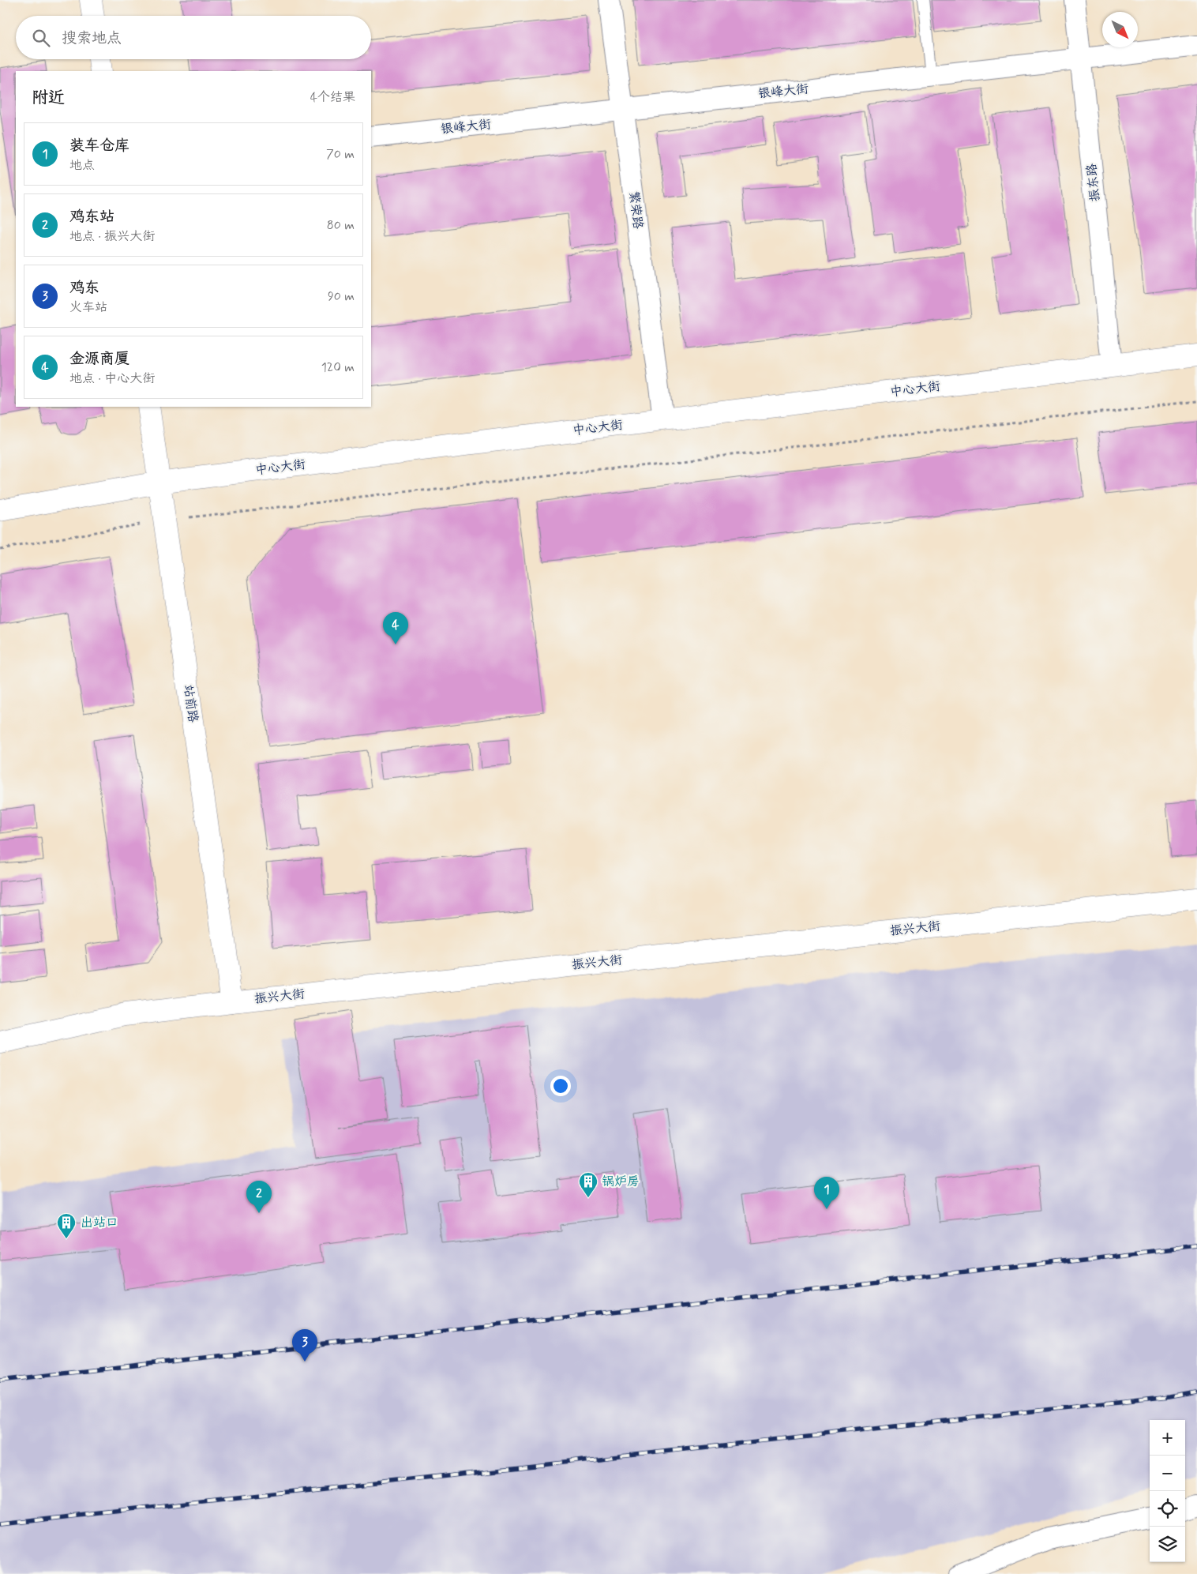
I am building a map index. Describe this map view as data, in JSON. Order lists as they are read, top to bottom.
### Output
{
  "streets": {
    "street": [
      "银峰大街",
      "振东路",
      "繁荣路",
      "中心大街",
      "站前路",
      "振兴大街"
    ]
  },
  "crossings": [
    ["银峰大街", "振东路"],
    ["银峰大街", "繁荣路"],
    ["振东路", "中心大街"],
    ["繁荣路", "中心大街"],
    ["中心大街", "站前路"],
    ["站前路", "振兴大街"]
  ],
  "places": {
    "building": ["锅炉房", "出站口"]
  },
  "north": "bottom right",
  "page": {
    "search": "搜索地点",
    "heading": ["附近", "4个结果"],
    "list": [
      {
        "mark": "1",
        "name": "装车仓库",
        "note": "地点",
        "value": "70 m"
      },
      {
        "mark": "2",
        "name": "鸡东站",
        "note": "地点 · 振兴大街",
        "value": "80 m"
      },
      {
        "mark": "3",
        "name": "鸡东",
        "note": "火车站",
        "value": "90 m"
      },
      {
        "mark": "4",
        "name": "金源商厦",
        "note": "地点 · 中心大街",
        "value": "120 m"
      }
    ],
    "pins": [
      "4",
      "1",
      "2",
      "3"
    ],
    "map_buttons": ["+", "−"]
  }
}
